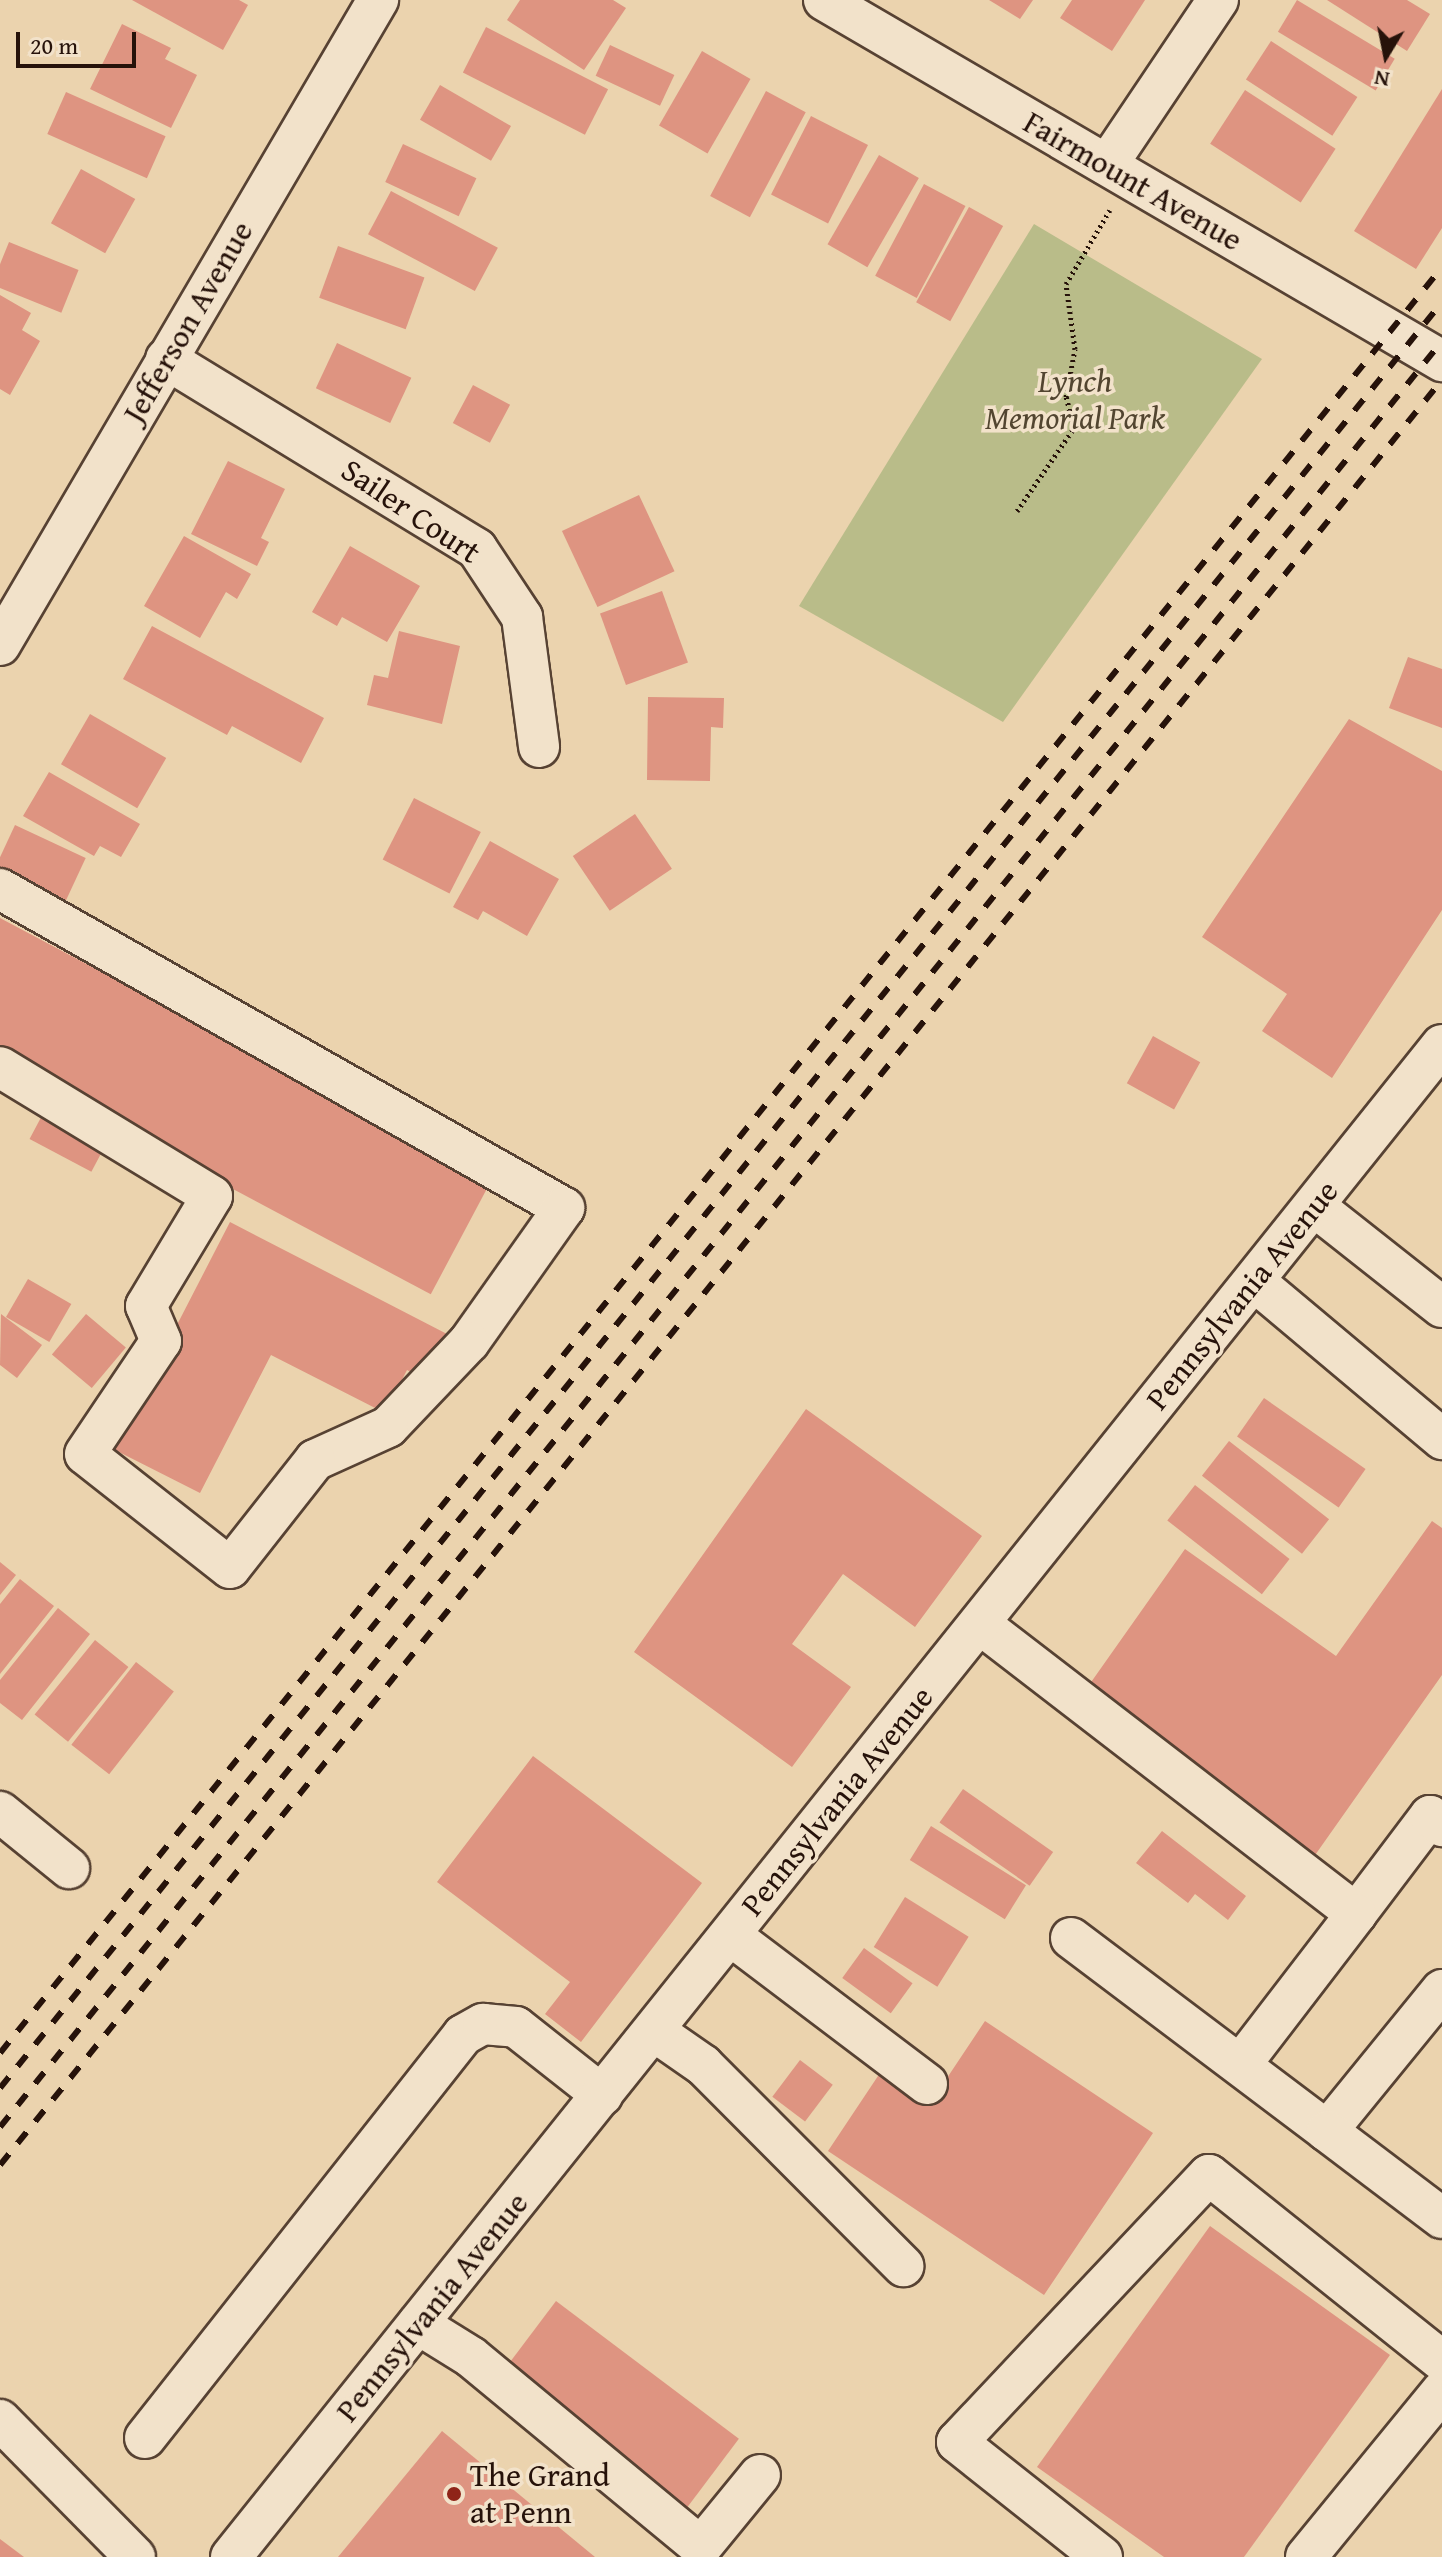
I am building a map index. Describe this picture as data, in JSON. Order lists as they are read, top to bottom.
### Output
{
  "streets": {
    "street": [
      "Fairmount Avenue",
      "Jefferson Avenue",
      "Sailer Court",
      "Pennsylvania Avenue"
    ]
  },
  "crossings": [
    ["Jefferson Avenue", "Sailer Court"]
  ],
  "parks": ["Lynch Memorial Park"],
  "places": ["The Grand at Penn"],
  "scale_bar": "20 m",
  "north": "bottom"
}
